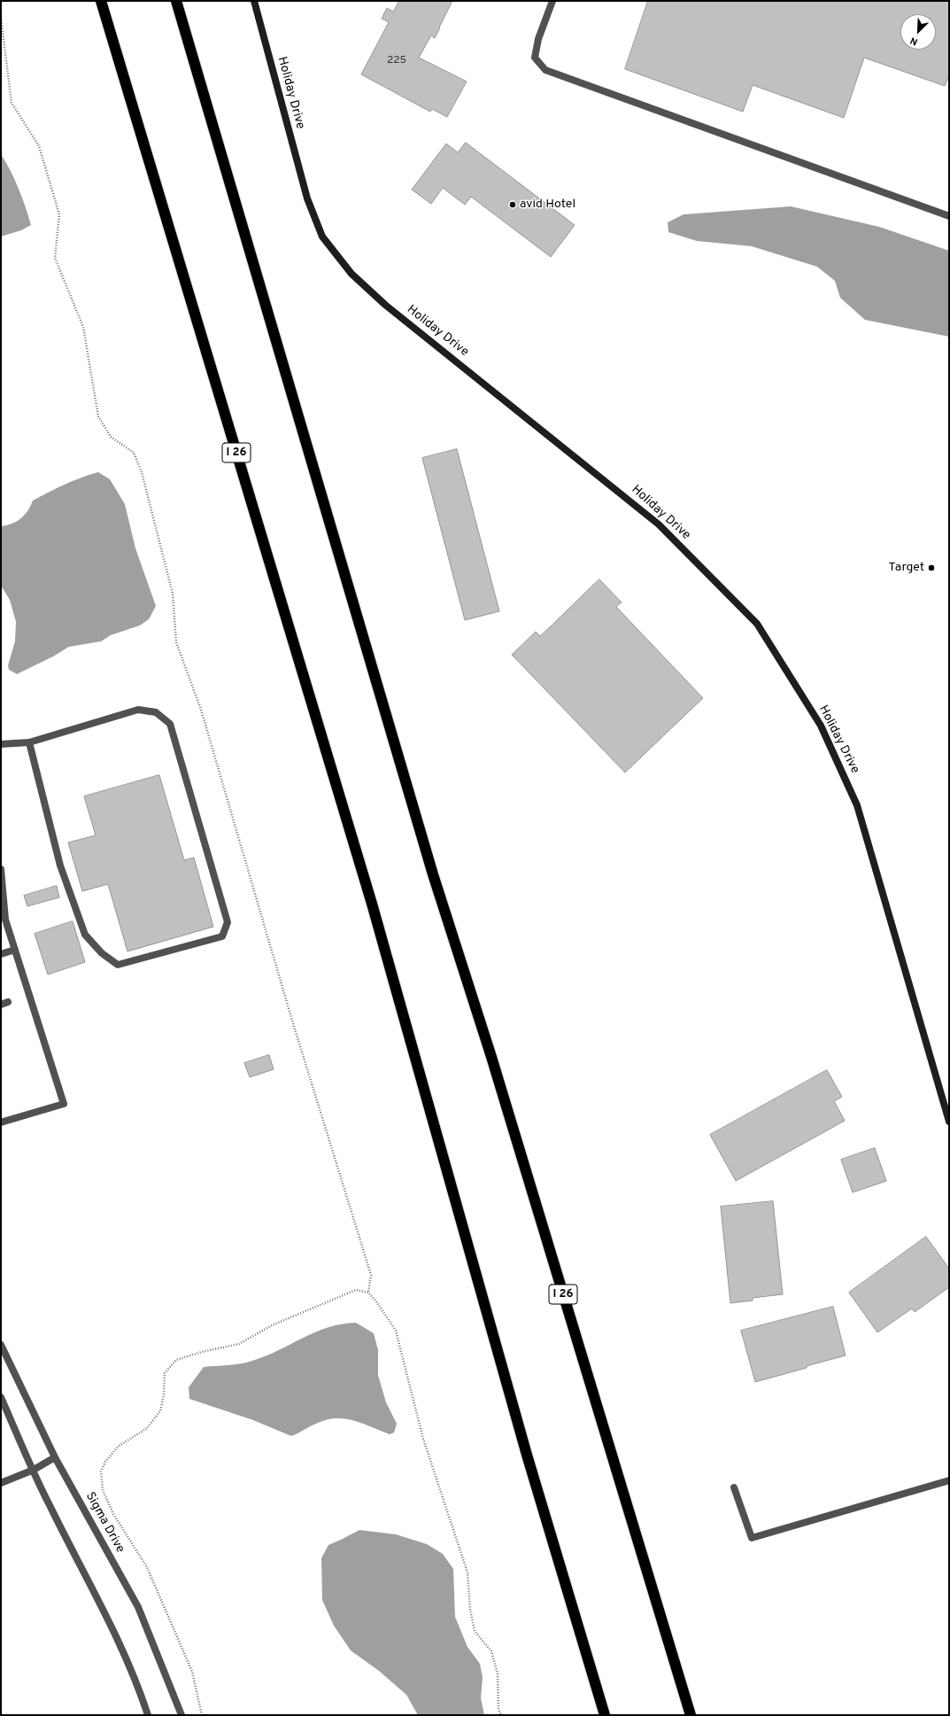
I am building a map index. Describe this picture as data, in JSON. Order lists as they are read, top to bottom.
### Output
{
  "streets": {
    "highway": ["I 26"],
    "main road": ["Holiday Drive"],
    "street": ["Sigma Drive"]
  },
  "places": ["avid Hotel", "Target"],
  "house_numbers": ["225"],
  "north": "bottom left"
}
